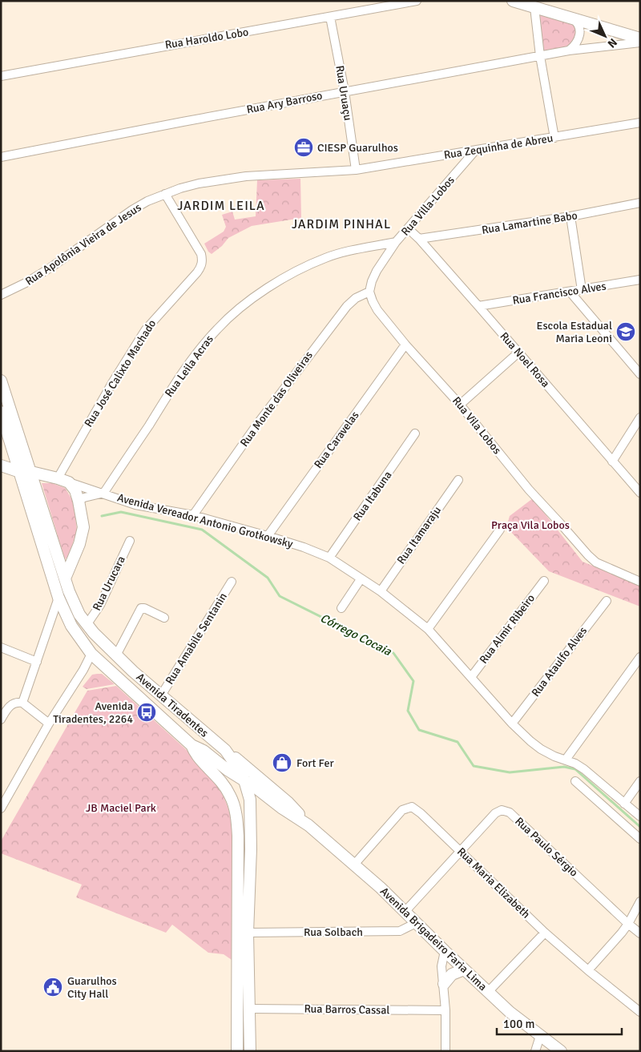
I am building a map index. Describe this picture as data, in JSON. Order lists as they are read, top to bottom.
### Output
{
  "streets": {
    "main road": ["Avenida Tiradentes", "Avenida Brigadeiro Faria Lima"],
    "street": [
      "Rua Haroldo Lobo",
      "Rua Uruaçu",
      "Rua Ary Barroso",
      "Rua Zequinha de Abreu",
      "Rua Villa-Lobos",
      "Rua Lamartine Babo",
      "Rua Apolônia Vieira de Jesus",
      "Rua Francisco Alves",
      "Rua Noel Rosa",
      "Rua Leila Acras",
      "Rua José Calixto Machado",
      "Rua Monte das Oliveiras",
      "Rua Vila Lobos",
      "Rua Caravelas",
      "Rua Itabuna",
      "Avenida Vereador Antonio Grotkowsky",
      "Rua Itamaraju",
      "Rua Urucara",
      "Rua Almir Ribeiro",
      "Rua Amabile Sentanin",
      "Rua Ataulfo Alves",
      "Rua Paulo Sérgio",
      "Rua Maria Elizabeth",
      "Rua Solbach",
      "Rua Barros Cassal"
    ]
  },
  "crossings": [
    ["Rua Haroldo Lobo", "Rua Uruaçu"],
    ["Rua Uruaçu", "Rua Ary Barroso"],
    ["Rua Uruaçu", "Rua Zequinha de Abreu"],
    ["Rua Uruaçu", "Rua Apolônia Vieira de Jesus"],
    ["Rua Zequinha de Abreu", "Rua Villa-Lobos"],
    ["Rua Zequinha de Abreu", "Rua Apolônia Vieira de Jesus"],
    ["Rua Villa-Lobos", "Rua Noel Rosa"],
    ["Rua Villa-Lobos", "Rua Leila Acras"],
    ["Rua Lamartine Babo", "Rua Noel Rosa"],
    ["Rua Apolônia Vieira de Jesus", "Rua José Calixto Machado"],
    ["Rua Francisco Alves", "Rua Noel Rosa"],
    ["Rua Leila Acras", "Avenida Vereador Antonio Grotkowsky"],
    ["Rua José Calixto Machado", "Avenida Vereador Antonio Grotkowsky"],
    ["Rua Monte das Oliveiras", "Rua Vila Lobos"],
    ["Rua Monte das Oliveiras", "Avenida Vereador Antonio Grotkowsky"],
    ["Rua Vila Lobos", "Rua Caravelas"],
    ["Rua Caravelas", "Avenida Vereador Antonio Grotkowsky"],
    ["Rua Itabuna", "Avenida Vereador Antonio Grotkowsky"],
    ["Avenida Vereador Antonio Grotkowsky", "Rua Itamaraju"],
    ["Avenida Vereador Antonio Grotkowsky", "Rua Almir Ribeiro"],
    ["Avenida Vereador Antonio Grotkowsky", "Rua Ataulfo Alves"],
    ["Rua Urucara", "Avenida Tiradentes"],
    ["Rua Amabile Sentanin", "Avenida Tiradentes"],
    ["Avenida Tiradentes", "Rua Solbach"],
    ["Avenida Tiradentes", "Avenida Brigadeiro Faria Lima"],
    ["Avenida Tiradentes", "Rua Barros Cassal"],
    ["Rua Paulo Sérgio", "Rua Maria Elizabeth"],
    ["Rua Paulo Sérgio", "Avenida Brigadeiro Faria Lima"],
    ["Rua Maria Elizabeth", "Avenida Brigadeiro Faria Lima"],
    ["Rua Solbach", "Avenida Brigadeiro Faria Lima"]
  ],
  "districts": ["JARDIM LEILA", "JARDIM PINHAL"],
  "water": ["Córrego Cocaia"],
  "parks": ["Praça Vila Lobos", "JB Maciel Park"],
  "places": {
    "office": ["CIESP Guarulhos"],
    "school or university": ["Escola Estadual Maria Leoni"],
    "bus stop": ["Avenida Tiradentes, 2264"],
    "shop": ["Fort Fer"],
    "public building": ["Guarulhos City Hall"]
  },
  "scale_bar": "100 m",
  "north": "bottom right"
}
